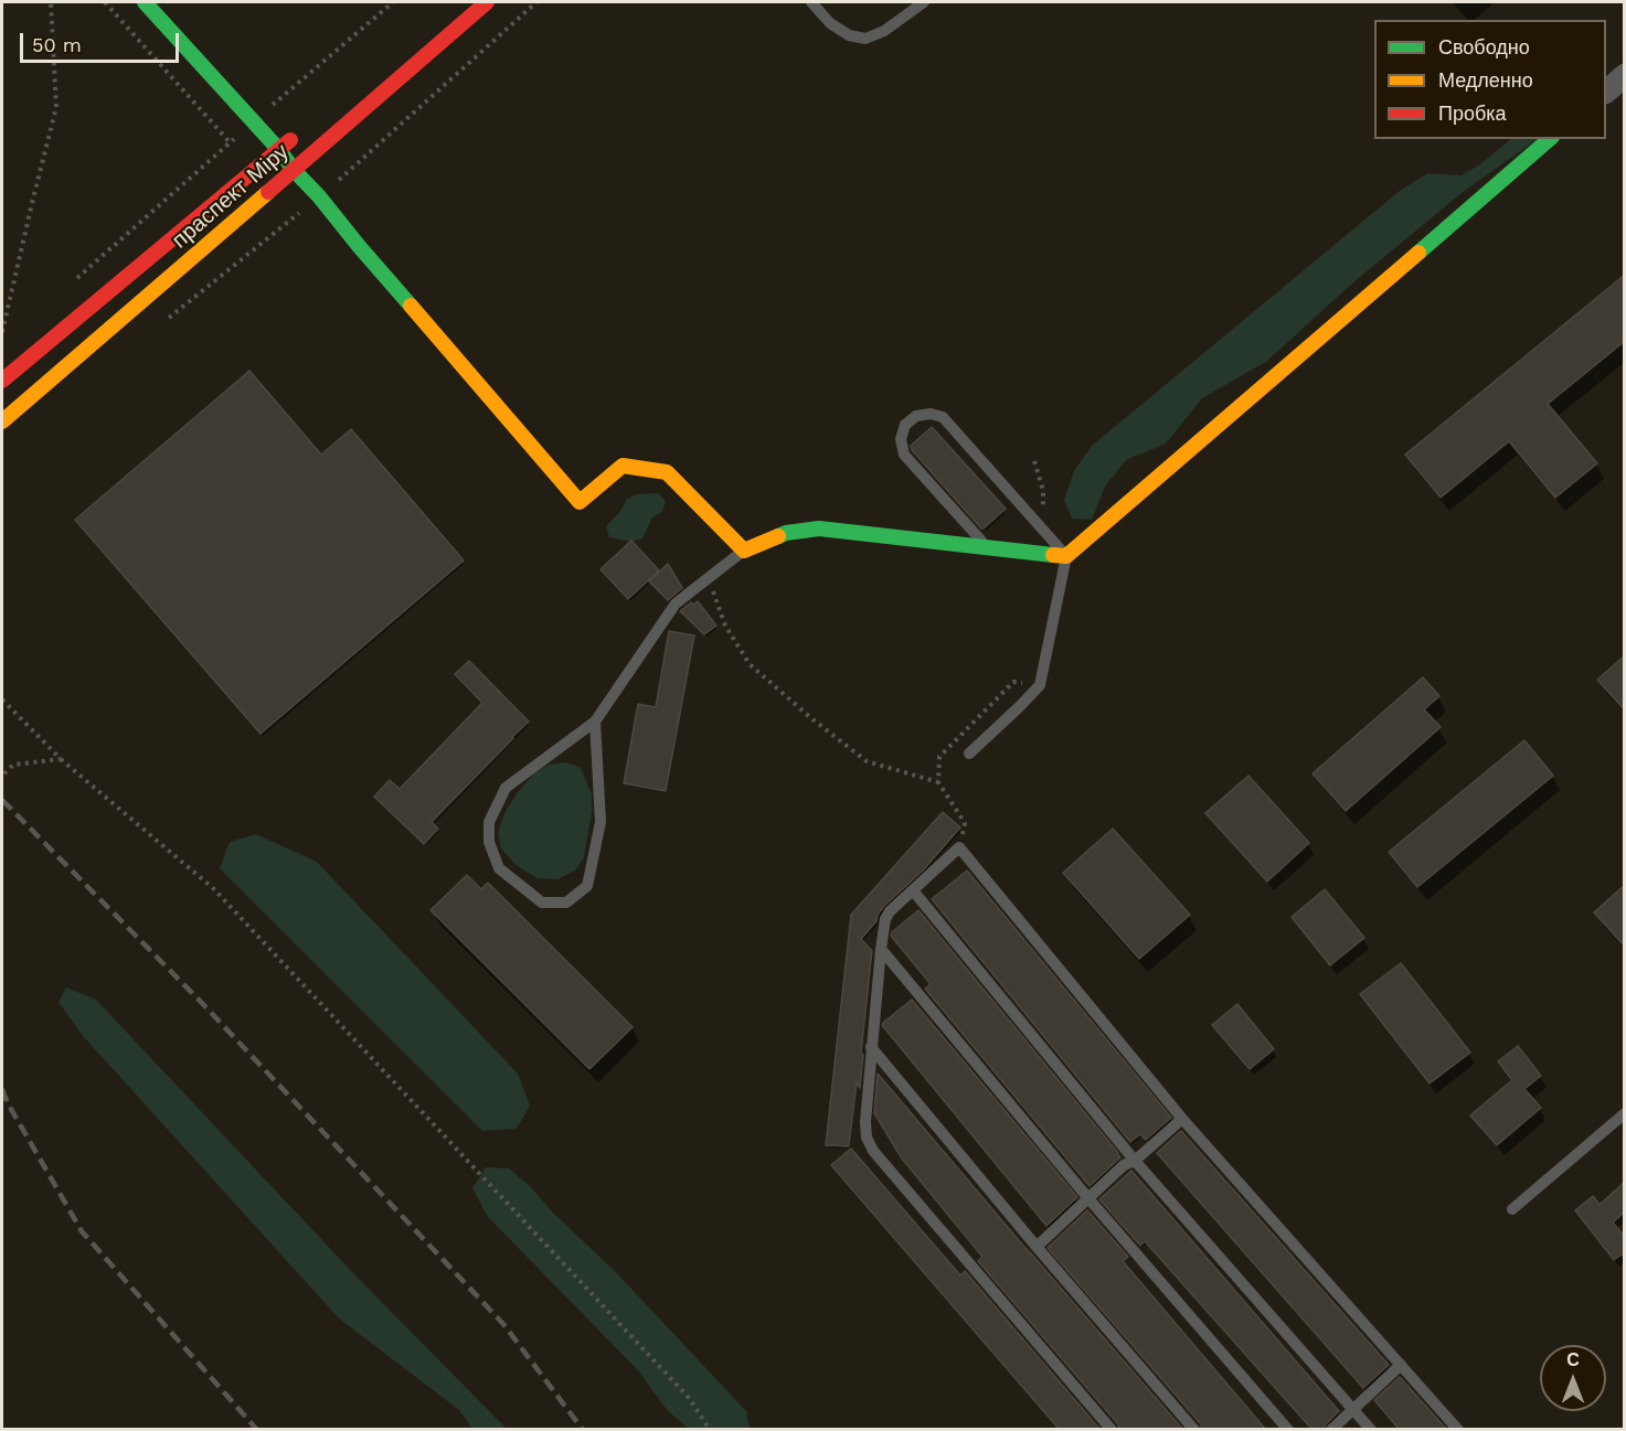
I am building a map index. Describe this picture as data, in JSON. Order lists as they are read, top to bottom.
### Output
{
  "streets": {
    "street": ["праспект Міру"]
  },
  "legend": ["Свободно", "Медленно", "Пробка"],
  "scale_bar": "50 m",
  "north": "top"
}
